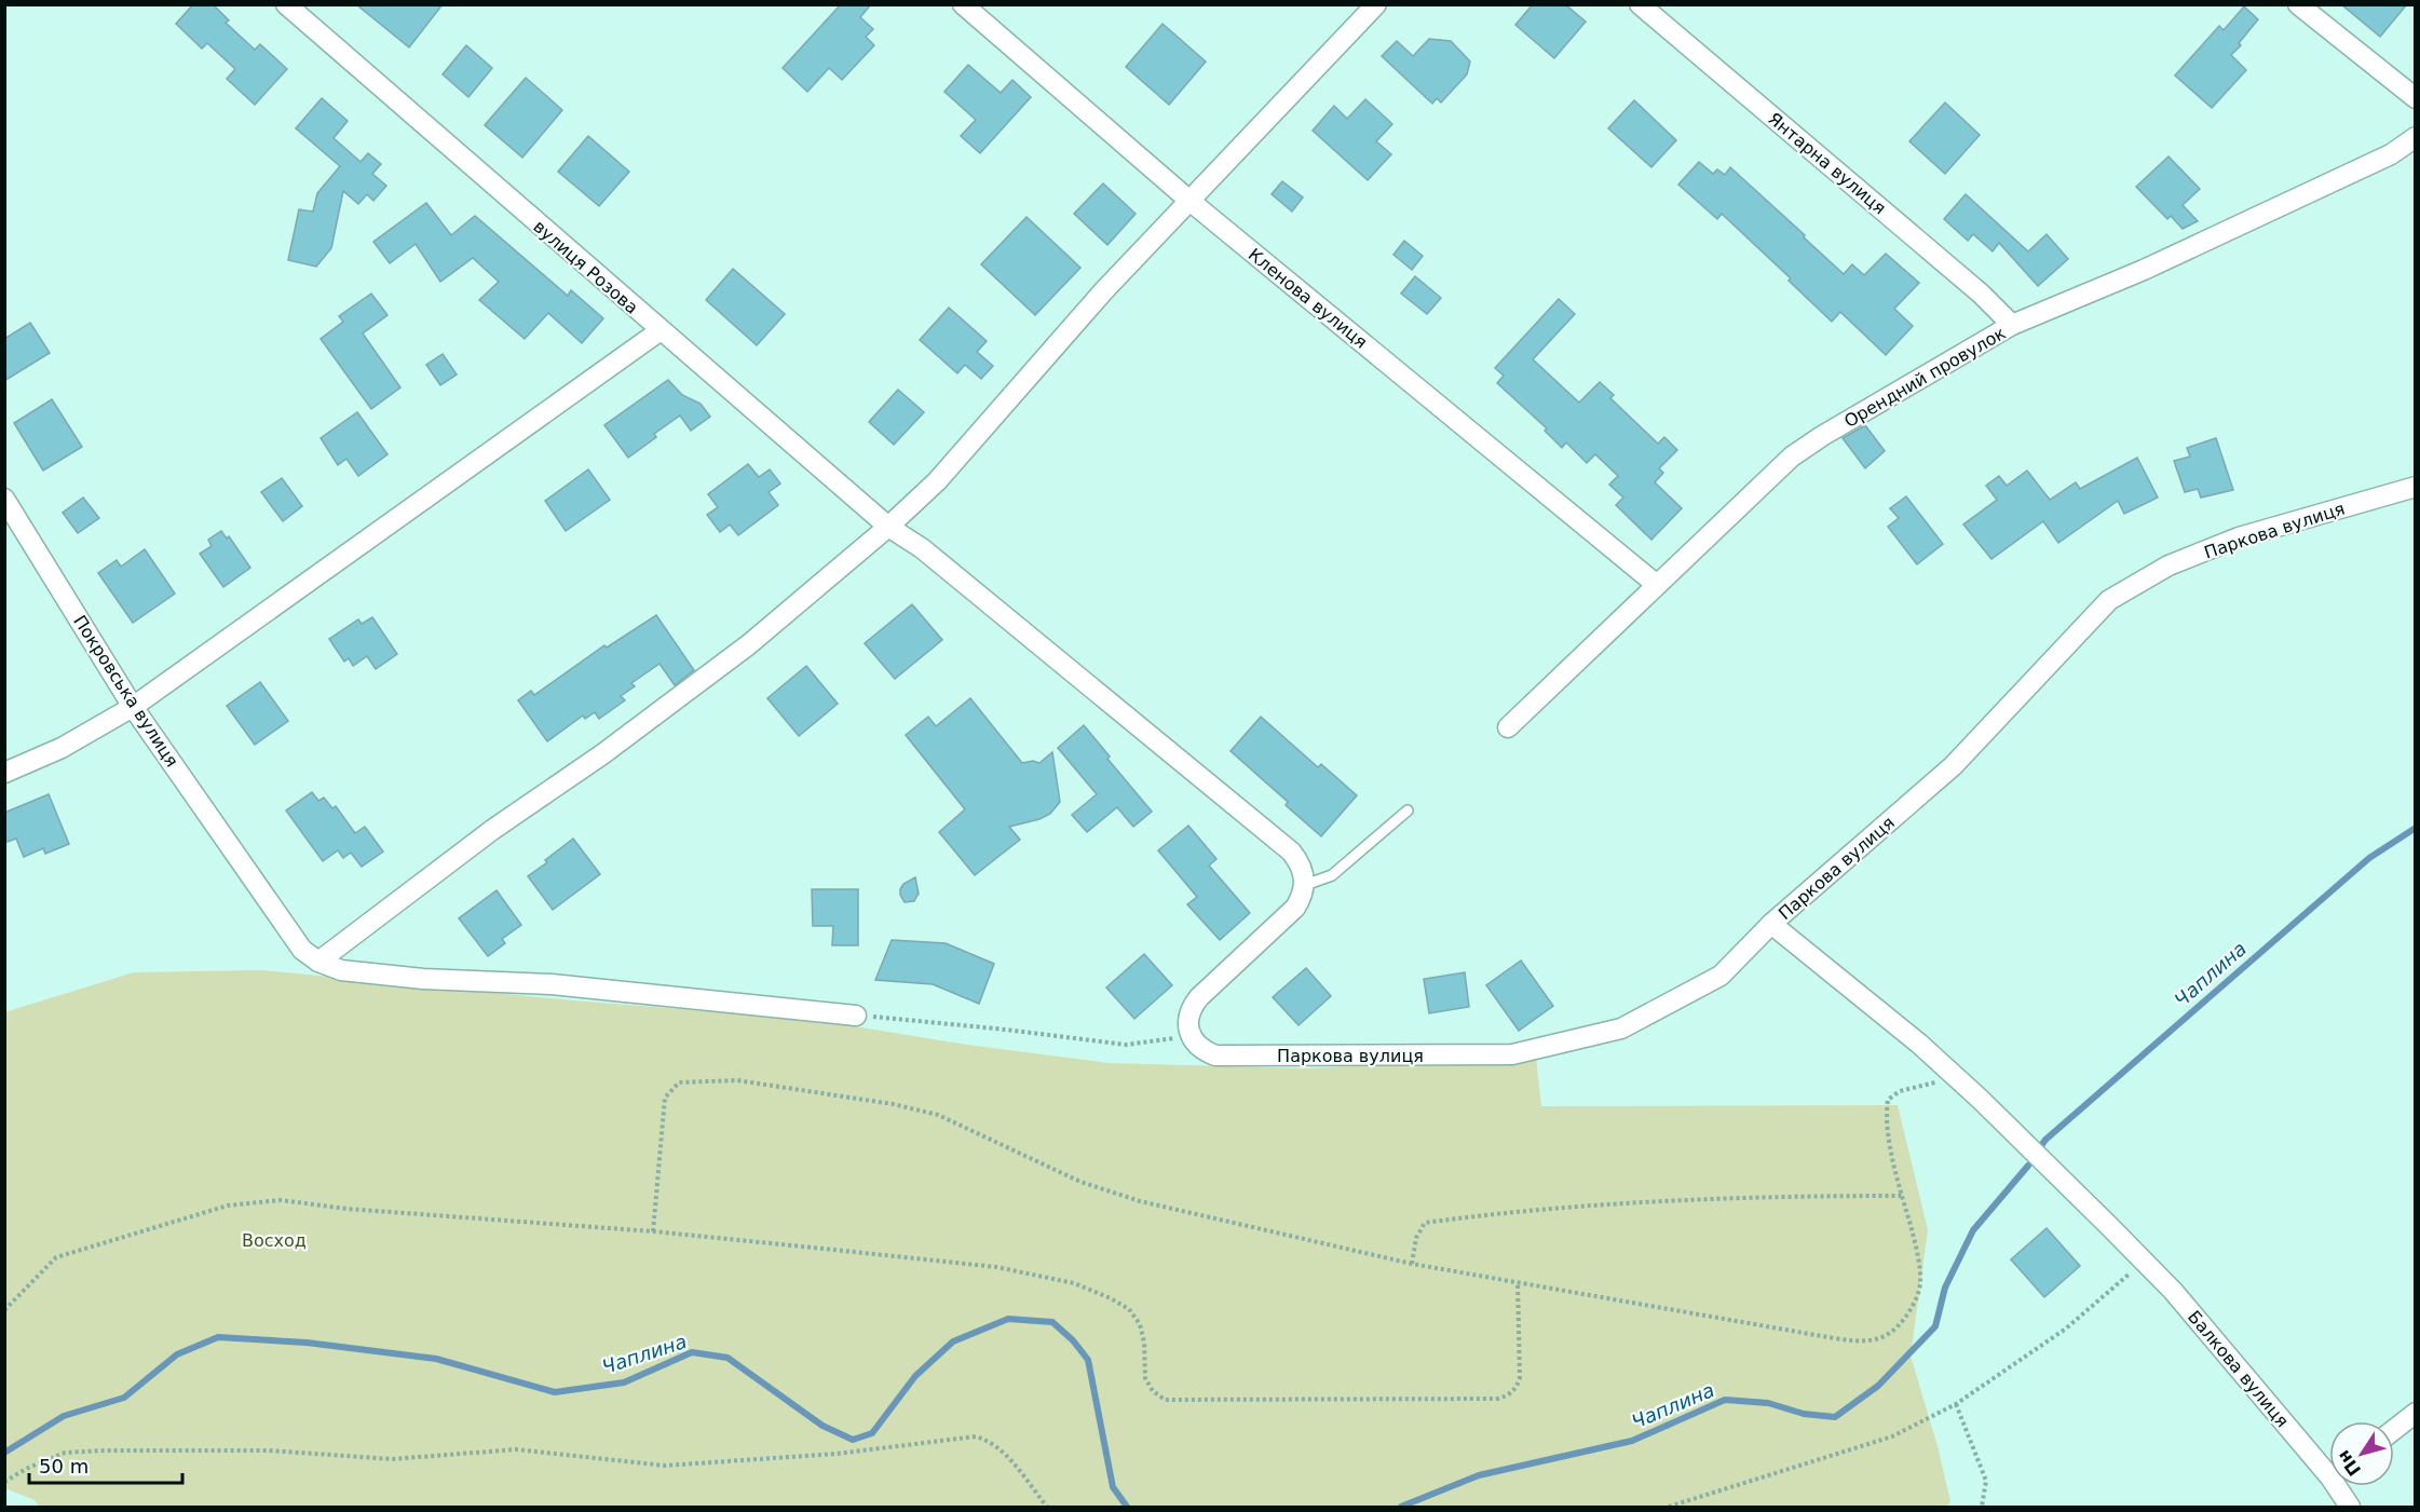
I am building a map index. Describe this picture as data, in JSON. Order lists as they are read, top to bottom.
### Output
{
  "streets": {
    "street": [
      "Янтарна вулиця",
      "вулиця Розова",
      "Кленова вулиця",
      "Орендний провулок",
      "Паркова вулиця",
      "Покровська вулиця",
      "Балкова вулиця"
    ]
  },
  "crossings": [
    ["Янтарна вулиця", "Орендний провулок"],
    ["Кленова вулиця", "Орендний провулок"],
    ["Паркова вулиця", "Балкова вулиця"]
  ],
  "water": ["Чаплина"],
  "parks": ["Восход"],
  "scale_bar": "50 m",
  "north": "bottom left"
}
